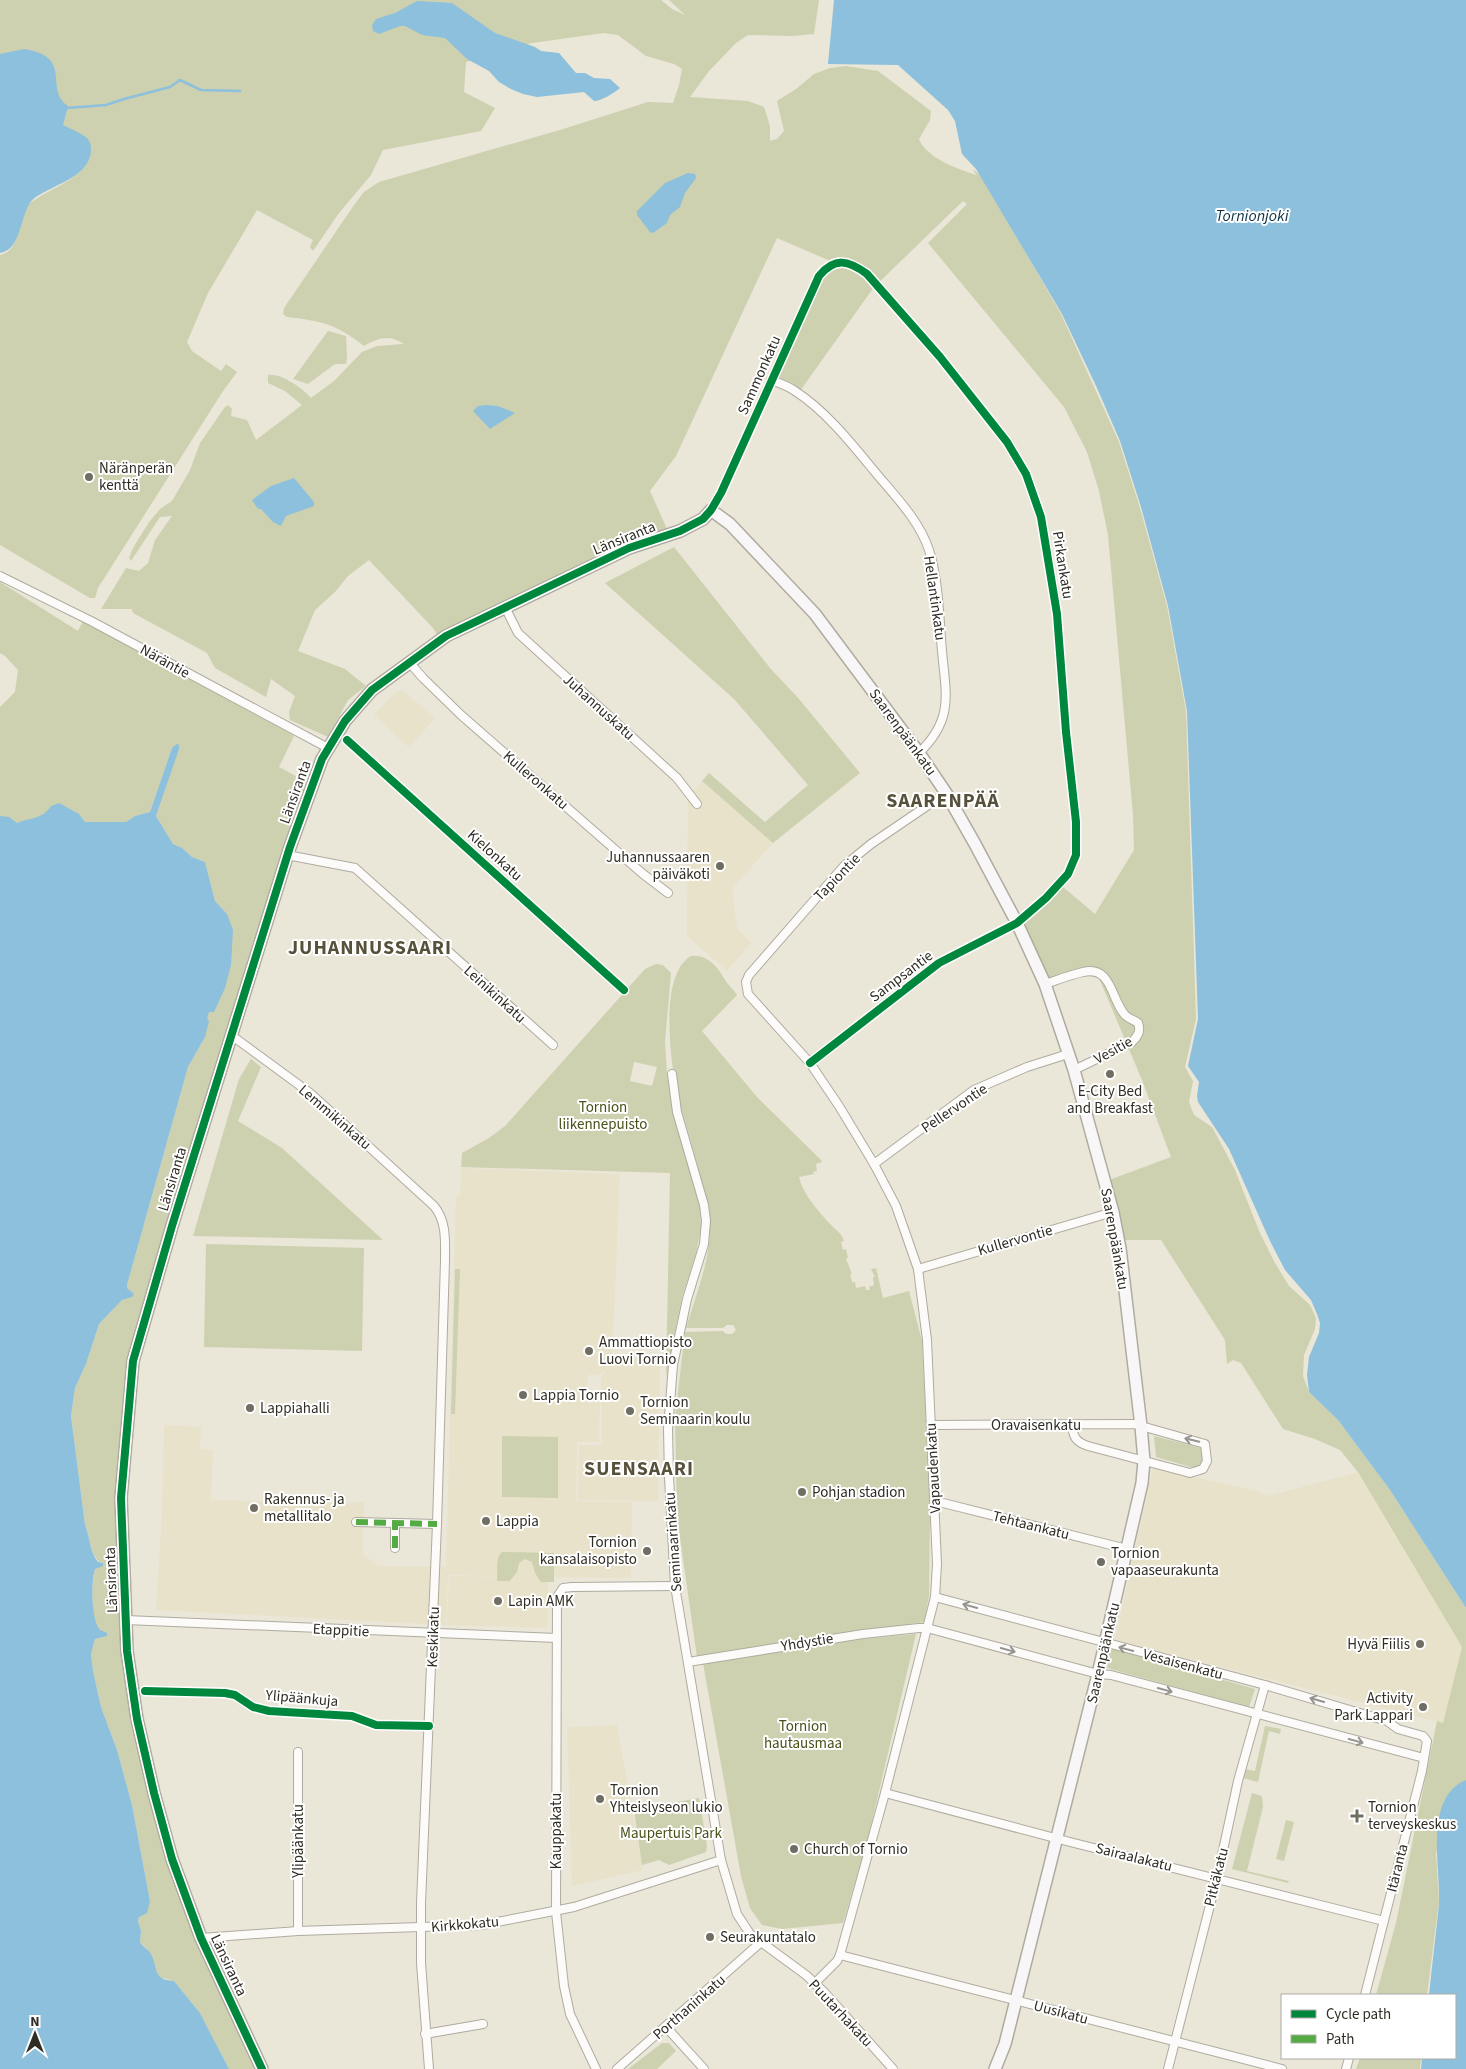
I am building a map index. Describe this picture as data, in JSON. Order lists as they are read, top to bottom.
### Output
{
  "streets": {
    "street": [
      "Sammonkatu",
      "Länsiranta",
      "Pirkankatu",
      "Hellantinkatu",
      "Näräntie",
      "Juhannuskatu",
      "Saarenpäänkatu",
      "Kulleronkatu",
      "Tapiontie",
      "Sampsantie",
      "Leinikinkatu",
      "Vesitie",
      "Pellervontie",
      "Lemmikinkatu",
      "Kullervontie",
      "Oravaisenkatu",
      "Vapaudenkatu",
      "Tehtaankatu",
      "Seminaarinkatu",
      "Etappitie",
      "Keskikatu",
      "Yhdystie",
      "Vesaisenkatu",
      "Kauppakatu",
      "Ylipäänkatu",
      "Sairaalakatu",
      "Itäranta",
      "Pitkäkatu",
      "Kirkkokatu",
      "Porthaninkatu",
      "Uusikatu",
      "Puutarhakatu"
    ],
    "cycle path": ["Kielonkatu", "Ylipäänkuja"]
  },
  "crossings": [
    ["Sammonkatu", "Länsiranta"],
    ["Sammonkatu", "Pirkankatu"],
    ["Sammonkatu", "Hellantinkatu"],
    ["Sammonkatu", "Saarenpäänkatu"],
    ["Länsiranta", "Näräntie"],
    ["Länsiranta", "Juhannuskatu"],
    ["Länsiranta", "Saarenpäänkatu"],
    ["Länsiranta", "Kulleronkatu"],
    ["Länsiranta", "Leinikinkatu"],
    ["Länsiranta", "Lemmikinkatu"],
    ["Länsiranta", "Etappitie"],
    ["Länsiranta", "Kirkkokatu"],
    ["Pirkankatu", "Saarenpäänkatu"],
    ["Pirkankatu", "Sampsantie"],
    ["Hellantinkatu", "Saarenpäänkatu"],
    ["Saarenpäänkatu", "Tapiontie"],
    ["Saarenpäänkatu", "Sampsantie"],
    ["Saarenpäänkatu", "Vesitie"],
    ["Saarenpäänkatu", "Pellervontie"],
    ["Saarenpäänkatu", "Kullervontie"],
    ["Saarenpäänkatu", "Oravaisenkatu"],
    ["Saarenpäänkatu", "Tehtaankatu"],
    ["Saarenpäänkatu", "Vesaisenkatu"],
    ["Saarenpäänkatu", "Sairaalakatu"],
    ["Saarenpäänkatu", "Uusikatu"],
    ["Tapiontie", "Vapaudenkatu"],
    ["Sampsantie", "Vapaudenkatu"],
    ["Pellervontie", "Vapaudenkatu"],
    ["Lemmikinkatu", "Keskikatu"],
    ["Kullervontie", "Vapaudenkatu"],
    ["Oravaisenkatu", "Vapaudenkatu"],
    ["Vapaudenkatu", "Tehtaankatu"],
    ["Vapaudenkatu", "Yhdystie"],
    ["Vapaudenkatu", "Vesaisenkatu"],
    ["Vapaudenkatu", "Sairaalakatu"],
    ["Vapaudenkatu", "Uusikatu"],
    ["Vapaudenkatu", "Puutarhakatu"],
    ["Seminaarinkatu", "Yhdystie"],
    ["Seminaarinkatu", "Kauppakatu"],
    ["Seminaarinkatu", "Kirkkokatu"],
    ["Seminaarinkatu", "Porthaninkatu"],
    ["Seminaarinkatu", "Puutarhakatu"],
    ["Etappitie", "Keskikatu"],
    ["Etappitie", "Kauppakatu"],
    ["Keskikatu", "Kirkkokatu"],
    ["Yhdystie", "Vesaisenkatu"],
    ["Vesaisenkatu", "Itäranta"],
    ["Vesaisenkatu", "Pitkäkatu"],
    ["Kauppakatu", "Kirkkokatu"],
    ["Ylipäänkatu", "Kirkkokatu"],
    ["Sairaalakatu", "Itäranta"],
    ["Sairaalakatu", "Pitkäkatu"],
    ["Pitkäkatu", "Uusikatu"],
    ["Porthaninkatu", "Puutarhakatu"]
  ],
  "districts": ["SAARENPÄÄ", "JUHANNUSSAARI", "SUENSAARI"],
  "water": ["Tornionjoki"],
  "parks": ["Tornion liikennepuisto", "Tornion hautausmaa", "Maupertuis Park"],
  "places": {
    "other": [
      "Näränperän kenttä",
      "Juhannussaaren päiväkoti",
      "E-City Bed and Breakfast",
      "Ammattiopisto Luovi Tornio",
      "Lappia Tornio",
      "Lappiahalli",
      "Tornion Seminaarin koulu",
      "Pohjan stadion",
      "Rakennus- ja metallitalo",
      "Lappia",
      "Tornion kansalaisopisto",
      "Tornion vapaaseurakunta",
      "Lapin AMK",
      "Hyvä Fiilis",
      "Activity Park Lappari",
      "Tornion Yhteislyseon lukio",
      "Church of Tornio",
      "Seurakuntatalo"
    ],
    "health": ["Tornion terveyskeskus"]
  },
  "legend": ["Cycle path", "Path"],
  "north": "top"
}
